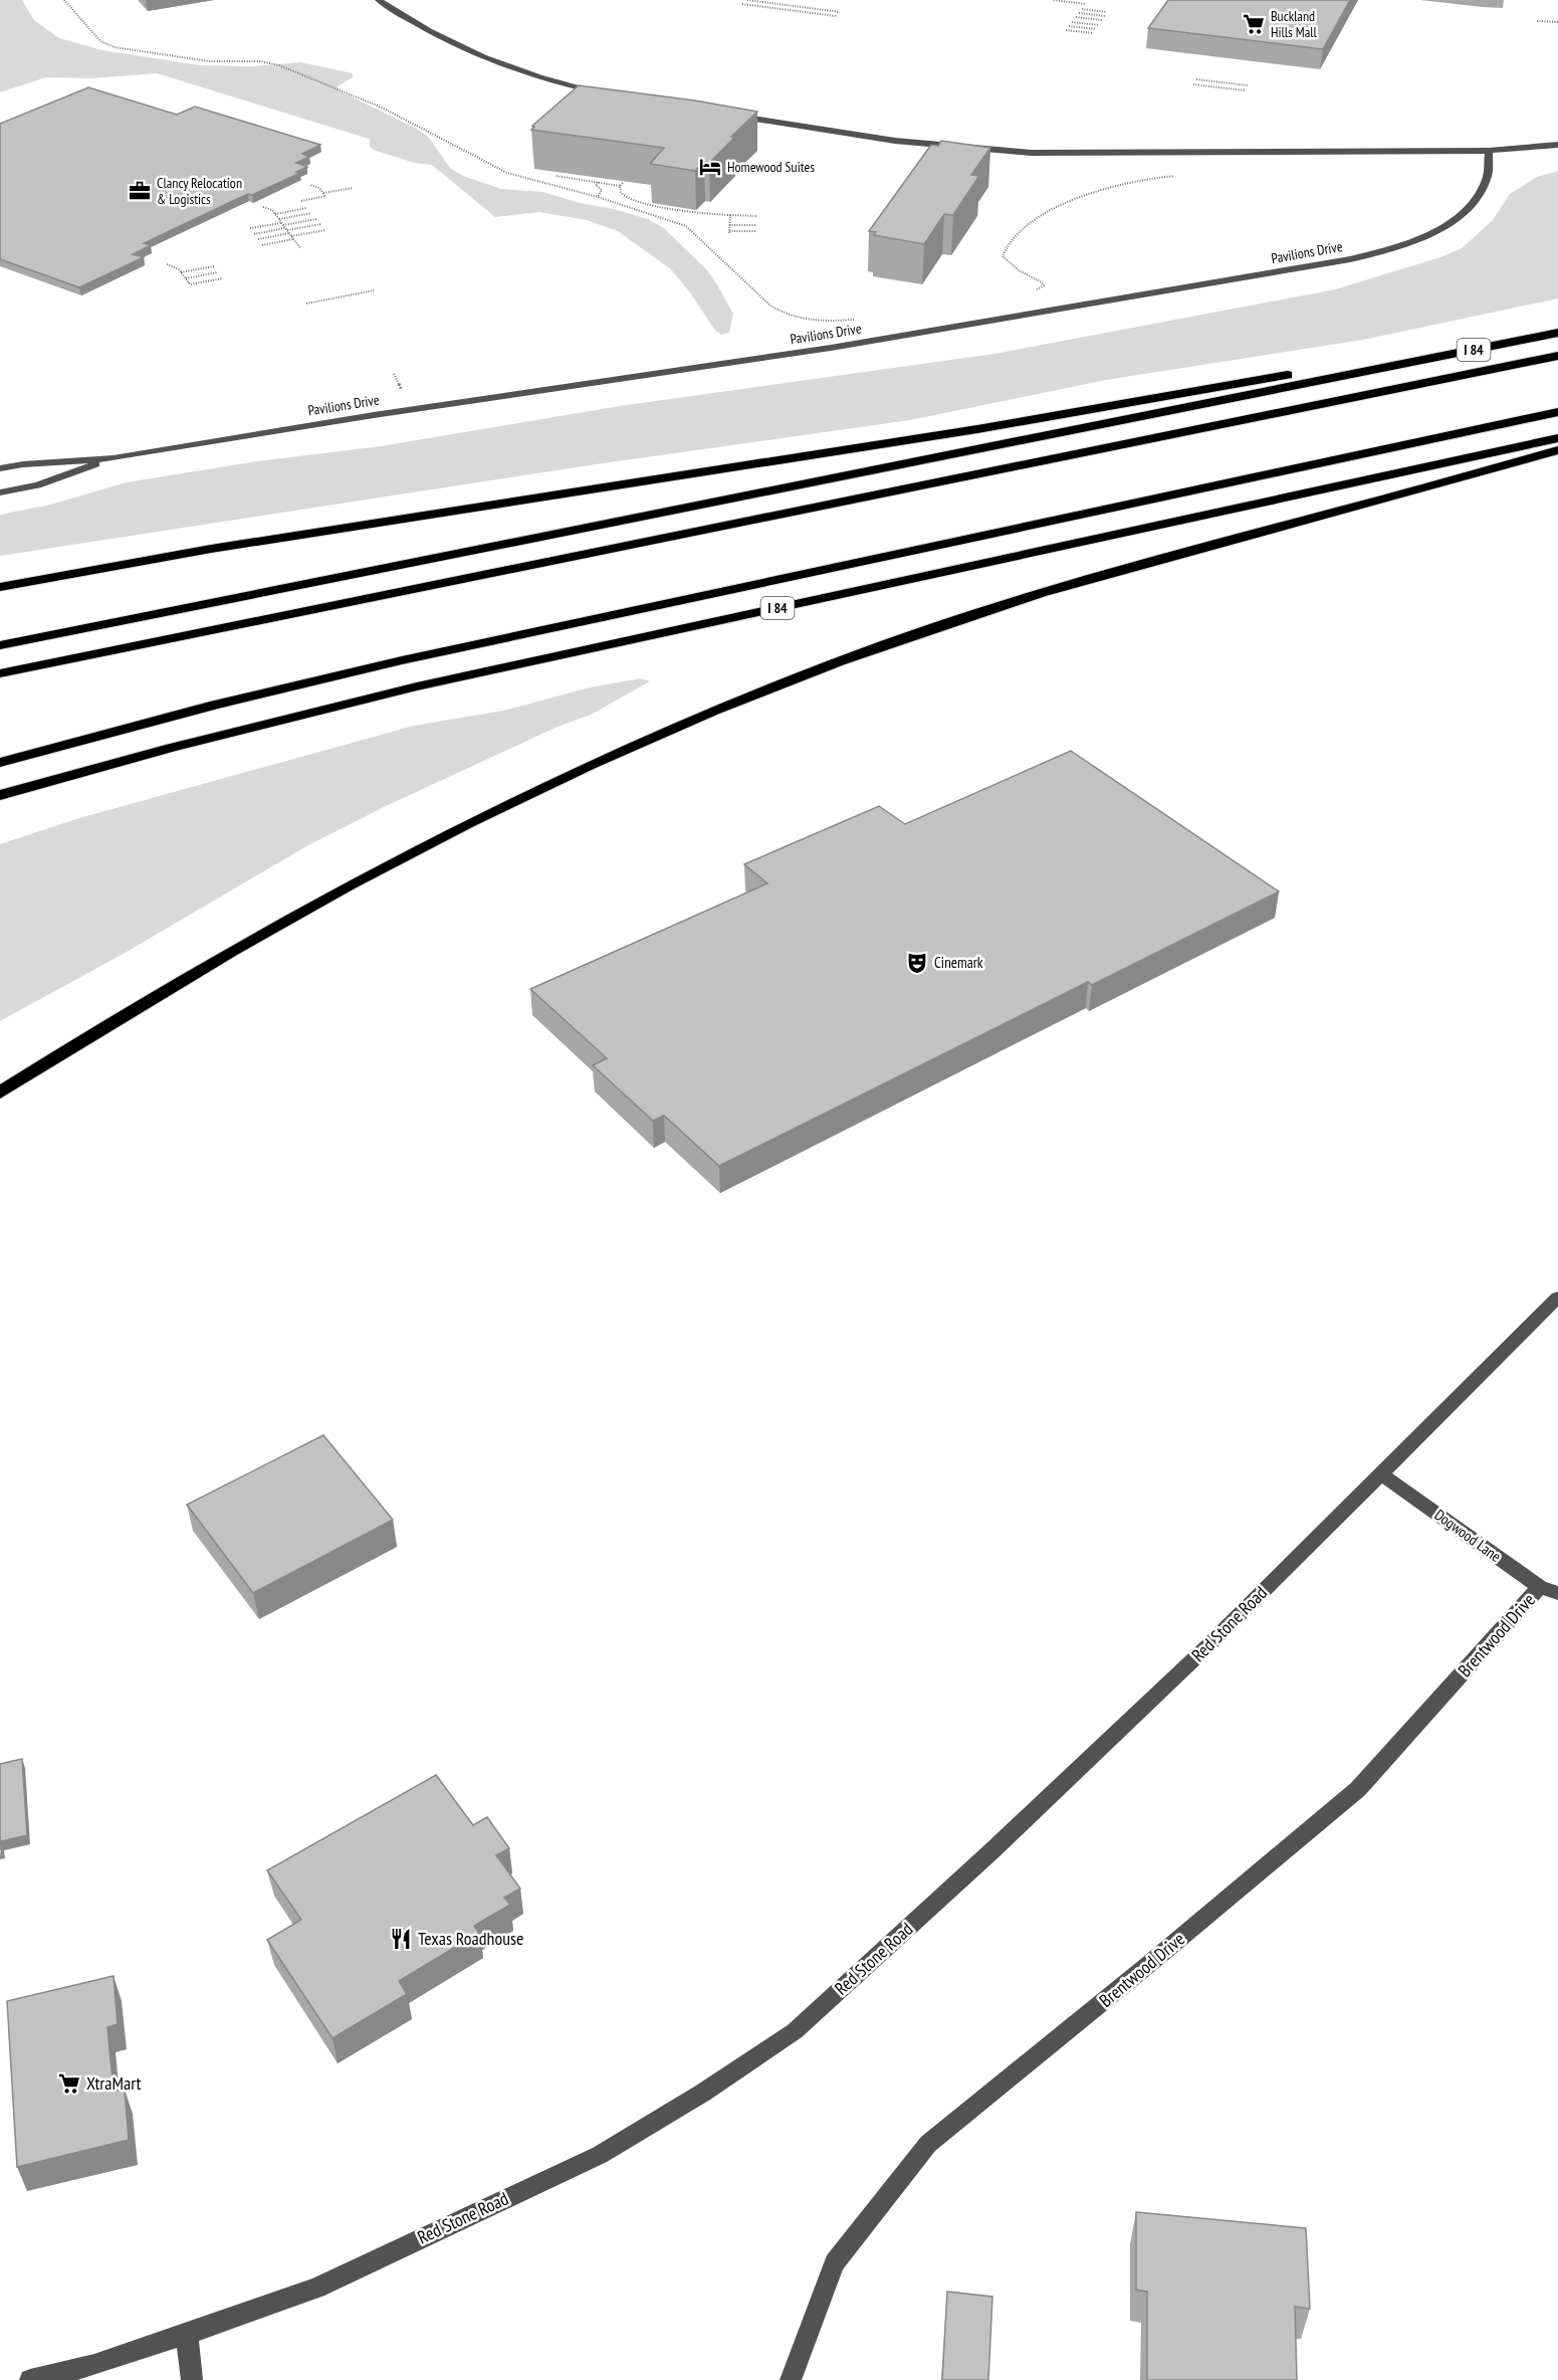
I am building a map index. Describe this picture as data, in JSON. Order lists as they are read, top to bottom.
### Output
{
  "streets": {
    "highway": ["I 84"],
    "street": [
      "Pavilions Drive",
      "Dogwood Lane",
      "Red Stone Road",
      "Brentwood Drive"
    ]
  },
  "crossings": [
    ["Dogwood Lane", "Red Stone Road"],
    ["Dogwood Lane", "Brentwood Drive"]
  ],
  "places": {
    "supermarket": ["Buckland Hills Mall", "XtraMart"],
    "hotel": ["Homewood Suites"],
    "office": ["Clancy Relocation & Logistics"],
    "theatre": ["Cinemark"],
    "restaurant": ["Texas Roadhouse"]
  }
}
